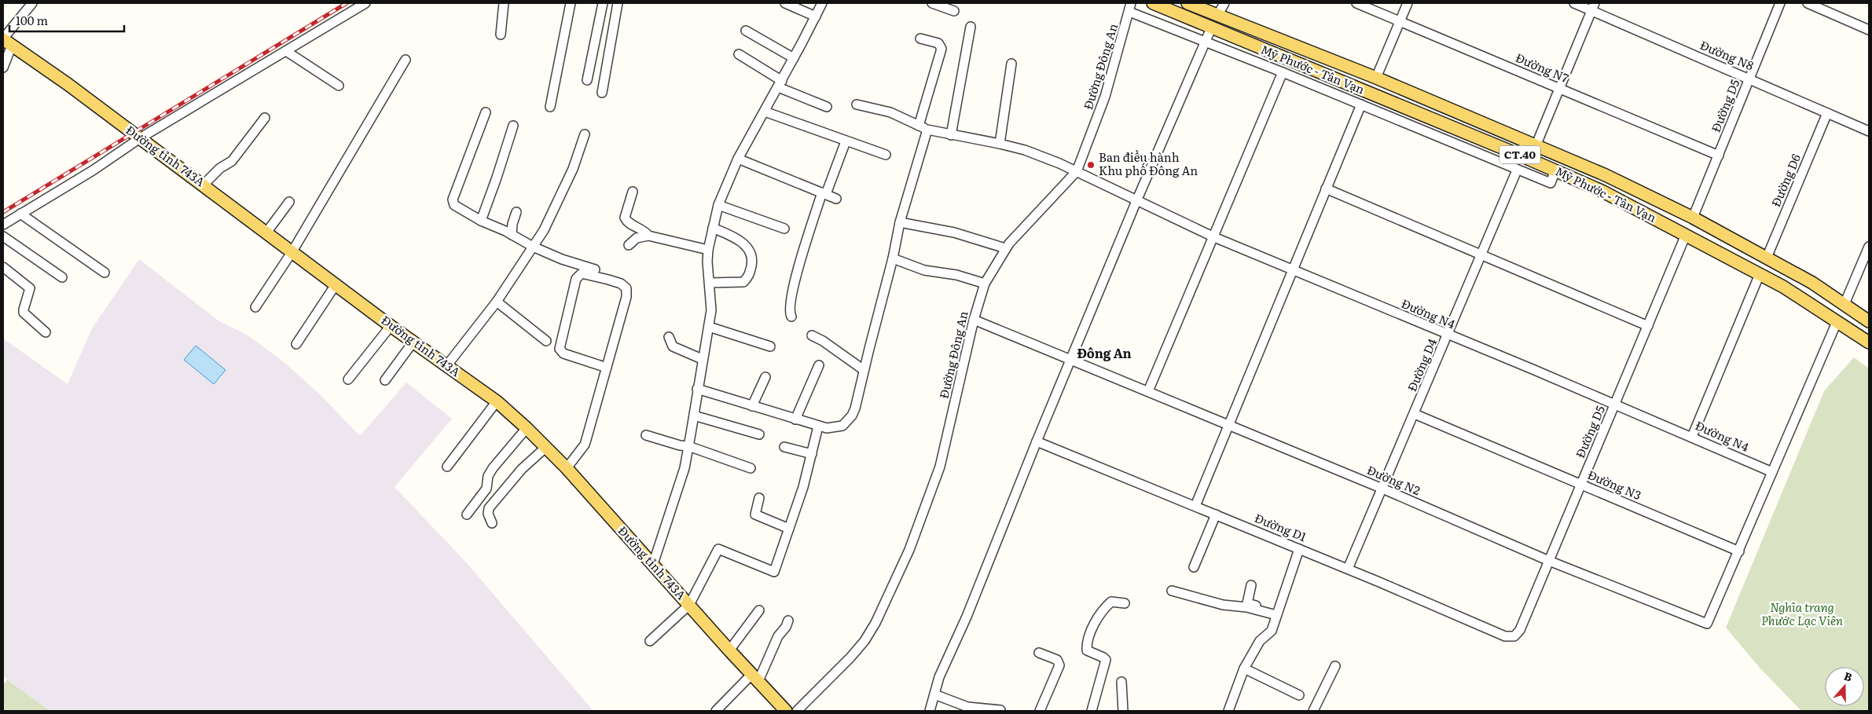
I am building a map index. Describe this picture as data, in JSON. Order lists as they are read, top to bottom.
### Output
{
  "streets": {
    "main road": ["Mỹ Phước - Tân Vạn", "CT.40", "Đường tỉnh 743A"],
    "street": [
      "Đường N8",
      "Đường Đông An",
      "Đường N7",
      "Đường D5",
      "Đường D6",
      "Đường N4",
      "Đường D4",
      "Đường N2",
      "Đường N3",
      "Đường D1"
    ]
  },
  "crossings": [
    ["Đường N8", "Đường D5"],
    ["Đường N8", "Đường D6"],
    ["Đường Đông An", "Đường N4"],
    ["Đường Đông An", "Đường N2"],
    ["Đường N7", "Đường D5"],
    ["Mỹ Phước - Tân Vạn", "Đường D5"],
    ["Mỹ Phước - Tân Vạn", "Đường D6"],
    ["Đường D5", "Đường N4"],
    ["Đường D5", "Đường N2"],
    ["Đường D5", "Đường N3"],
    ["Đường D5", "Đường D1"],
    ["Đường N4", "Đường D4"],
    ["Đường D4", "Đường N2"],
    ["Đường D4", "Đường N3"],
    ["Đường D4", "Đường D1"],
    ["Đường N2", "Đường N3"]
  ],
  "districts": ["Đông An"],
  "parks": ["Nghĩa trang Phước Lạc Viên"],
  "places": ["Ban điều hành Khu phố Đông An"],
  "scale_bar": "100 m",
  "north": "top"
}
